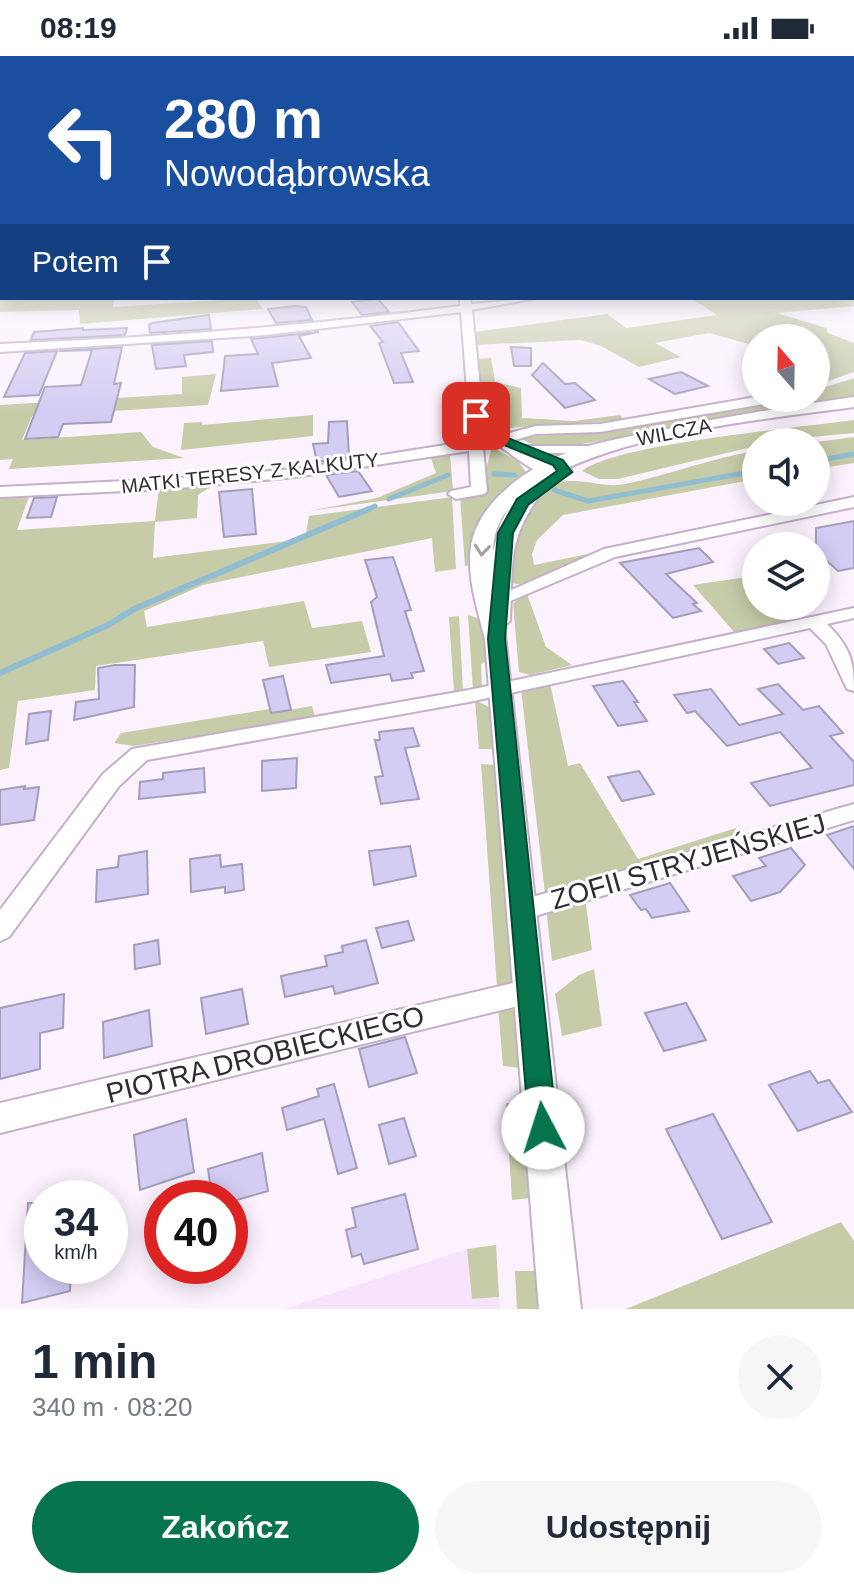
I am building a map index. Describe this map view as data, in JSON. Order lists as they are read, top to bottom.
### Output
{
  "streets": {
    "street": [
      "WILCZA",
      "MATKI TERESY Z KALKUTY",
      "ZOFII STRYJEŃSKIEJ",
      "PIOTRA DROBIECKIEGO"
    ]
  },
  "north": "top",
  "page": {
    "status": "08:19",
    "turn": ["280 m", "Nowodąbrowska"],
    "then": "Potem",
    "speed": "34 km/h",
    "limit": "40",
    "heading": ["1 min", "340 m · 08:20"],
    "buttons": ["Zakończ", "Udostępnij"]
  }
}
